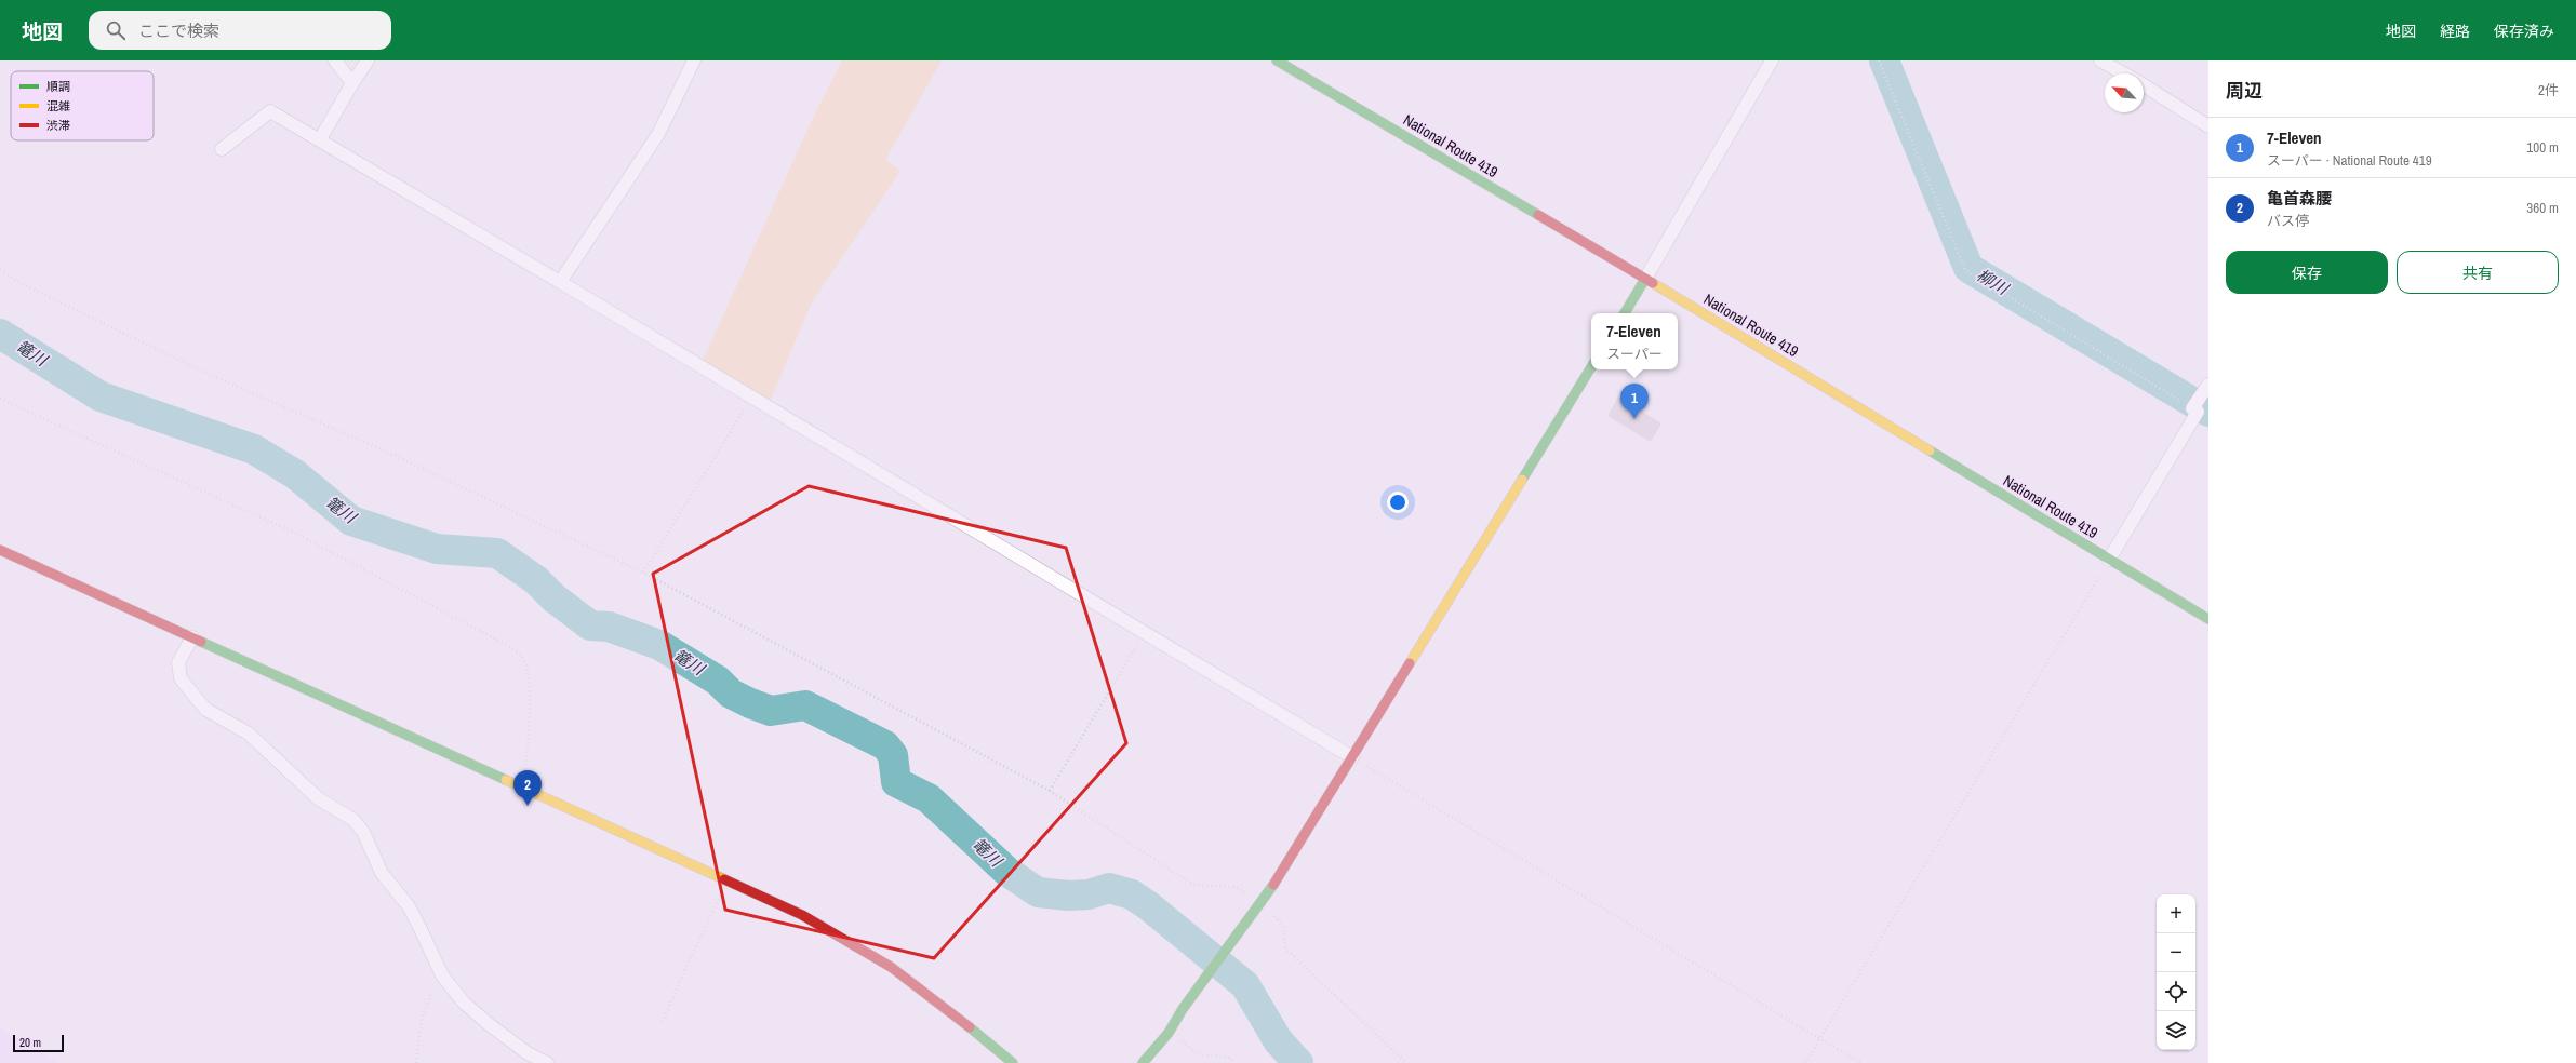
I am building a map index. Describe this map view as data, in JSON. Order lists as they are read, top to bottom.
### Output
{
  "streets": {
    "main road": ["National Route 419"]
  },
  "water": ["柳川", "篭川"],
  "legend": ["順調", "混雑", "渋滞"],
  "scale_bar": "20 m",
  "north": "top left",
  "page": {
    "header": "地図",
    "search": "ここで検索",
    "nav": ["地図", "経路", "保存済み"],
    "heading": ["周辺", "2件"],
    "list": [
      {
        "mark": "1",
        "name": "7-Eleven",
        "note": "スーパー · National Route 419",
        "value": "100 m"
      },
      {
        "mark": "2",
        "name": "亀首森腰",
        "note": "バス停",
        "value": "360 m"
      }
    ],
    "buttons": ["保存", "共有"],
    "popup": ["7-Eleven", "スーパー"],
    "pins": ["1", "2"],
    "map_buttons": ["+", "−"],
    "scale": "20 m"
  }
}
